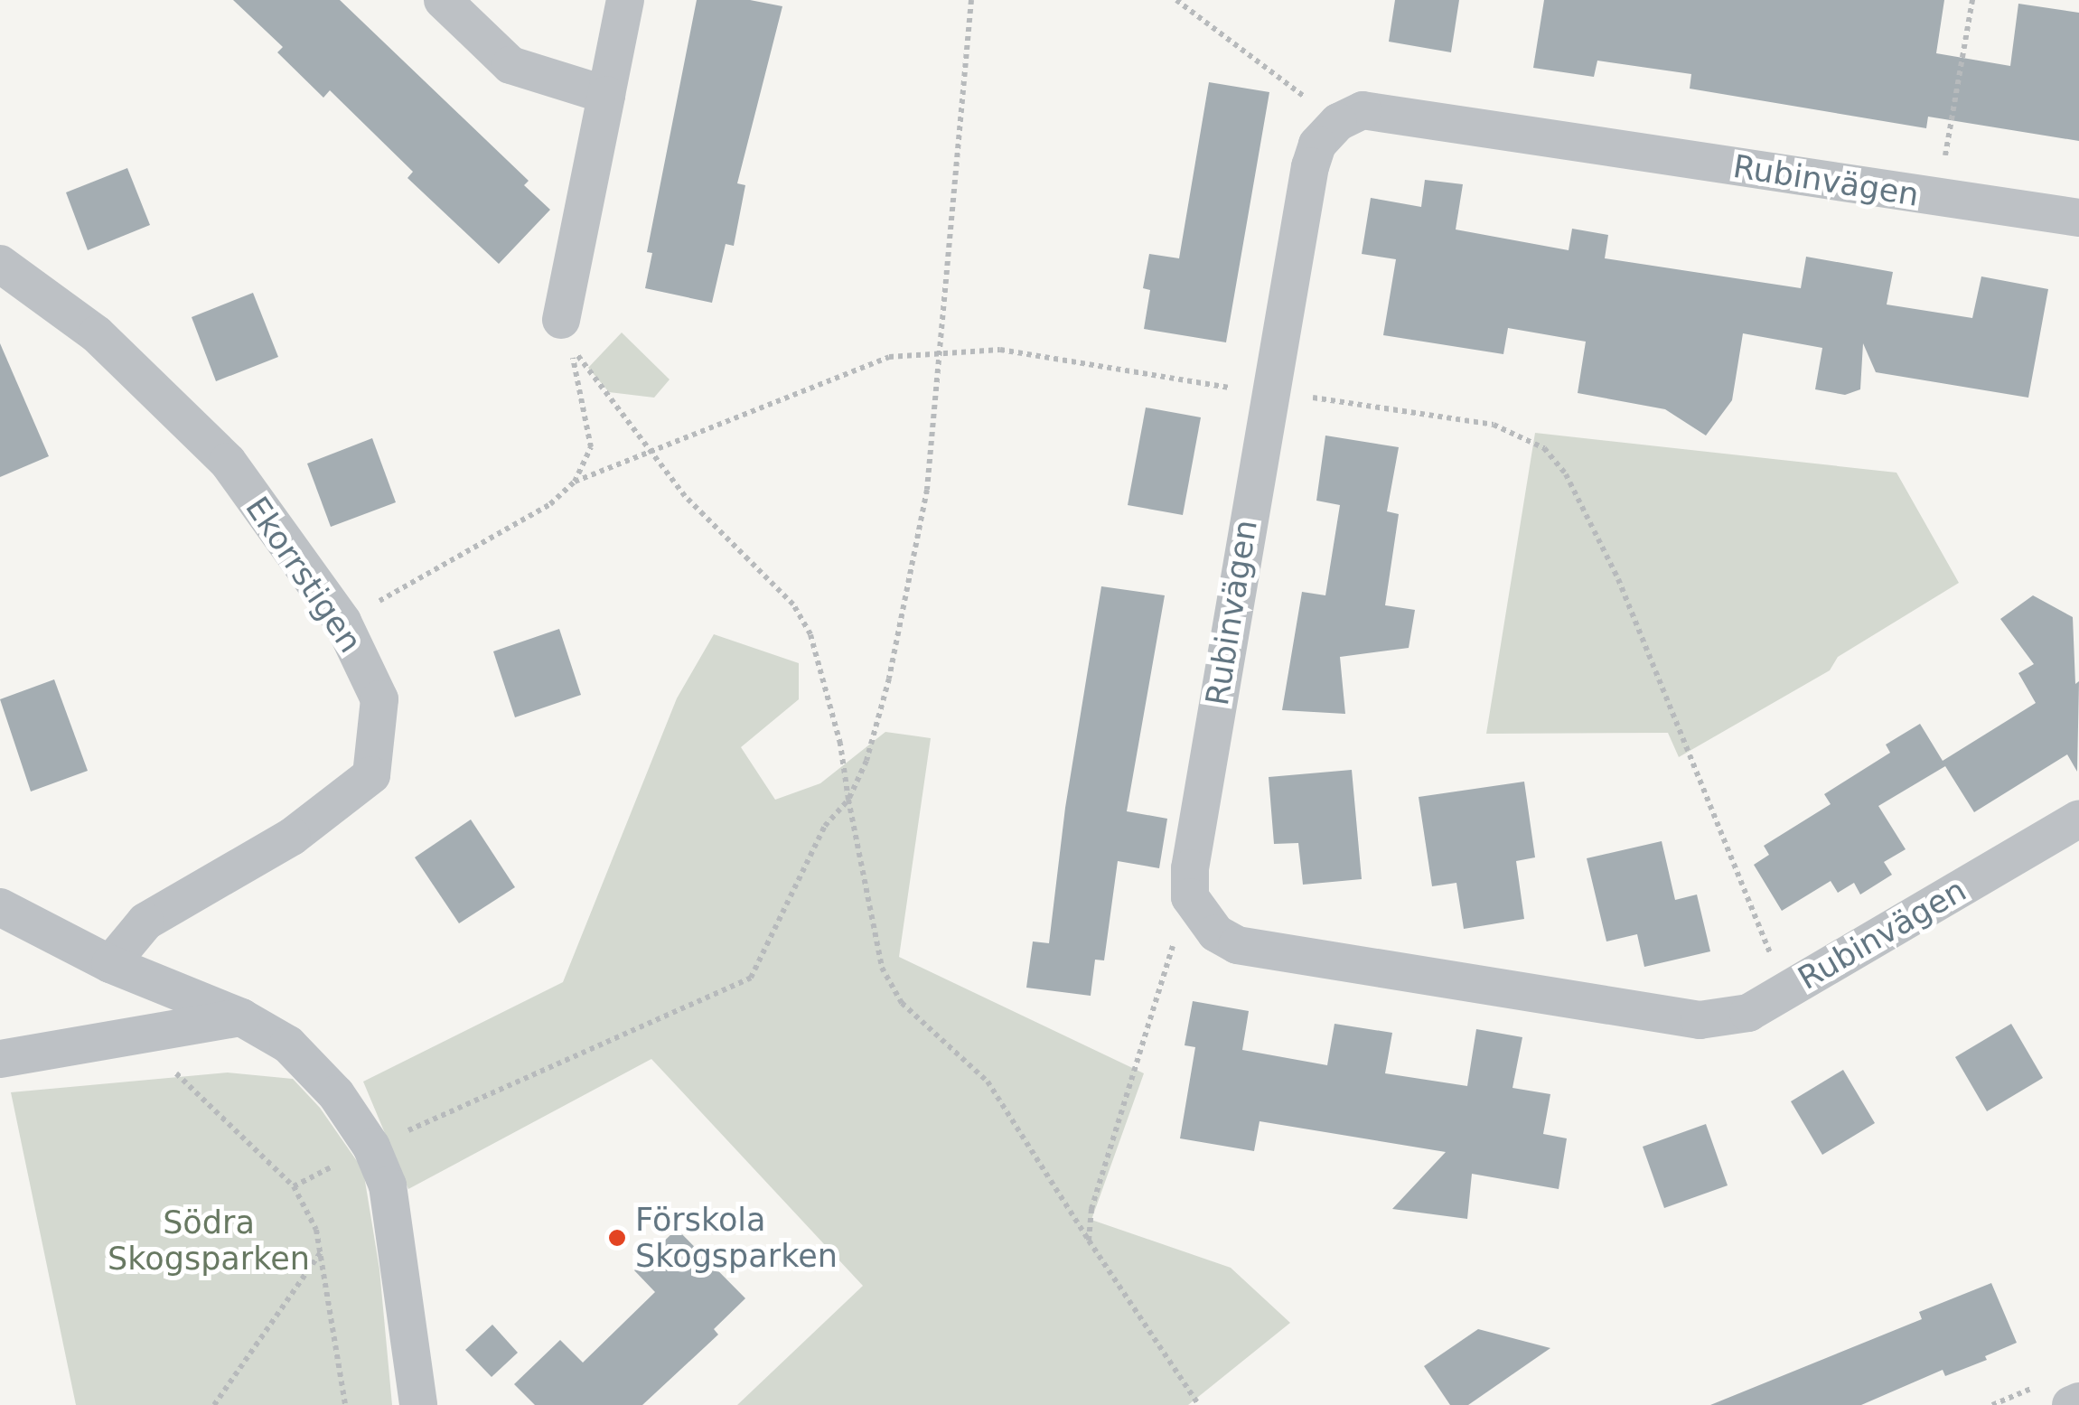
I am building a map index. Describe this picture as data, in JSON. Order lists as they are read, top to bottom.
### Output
{
  "streets": {
    "street": ["Rubinvägen", "Ekorrstigen"]
  },
  "parks": ["Södra Skogsparken"],
  "places": ["Förskola Skogsparken"]
}
